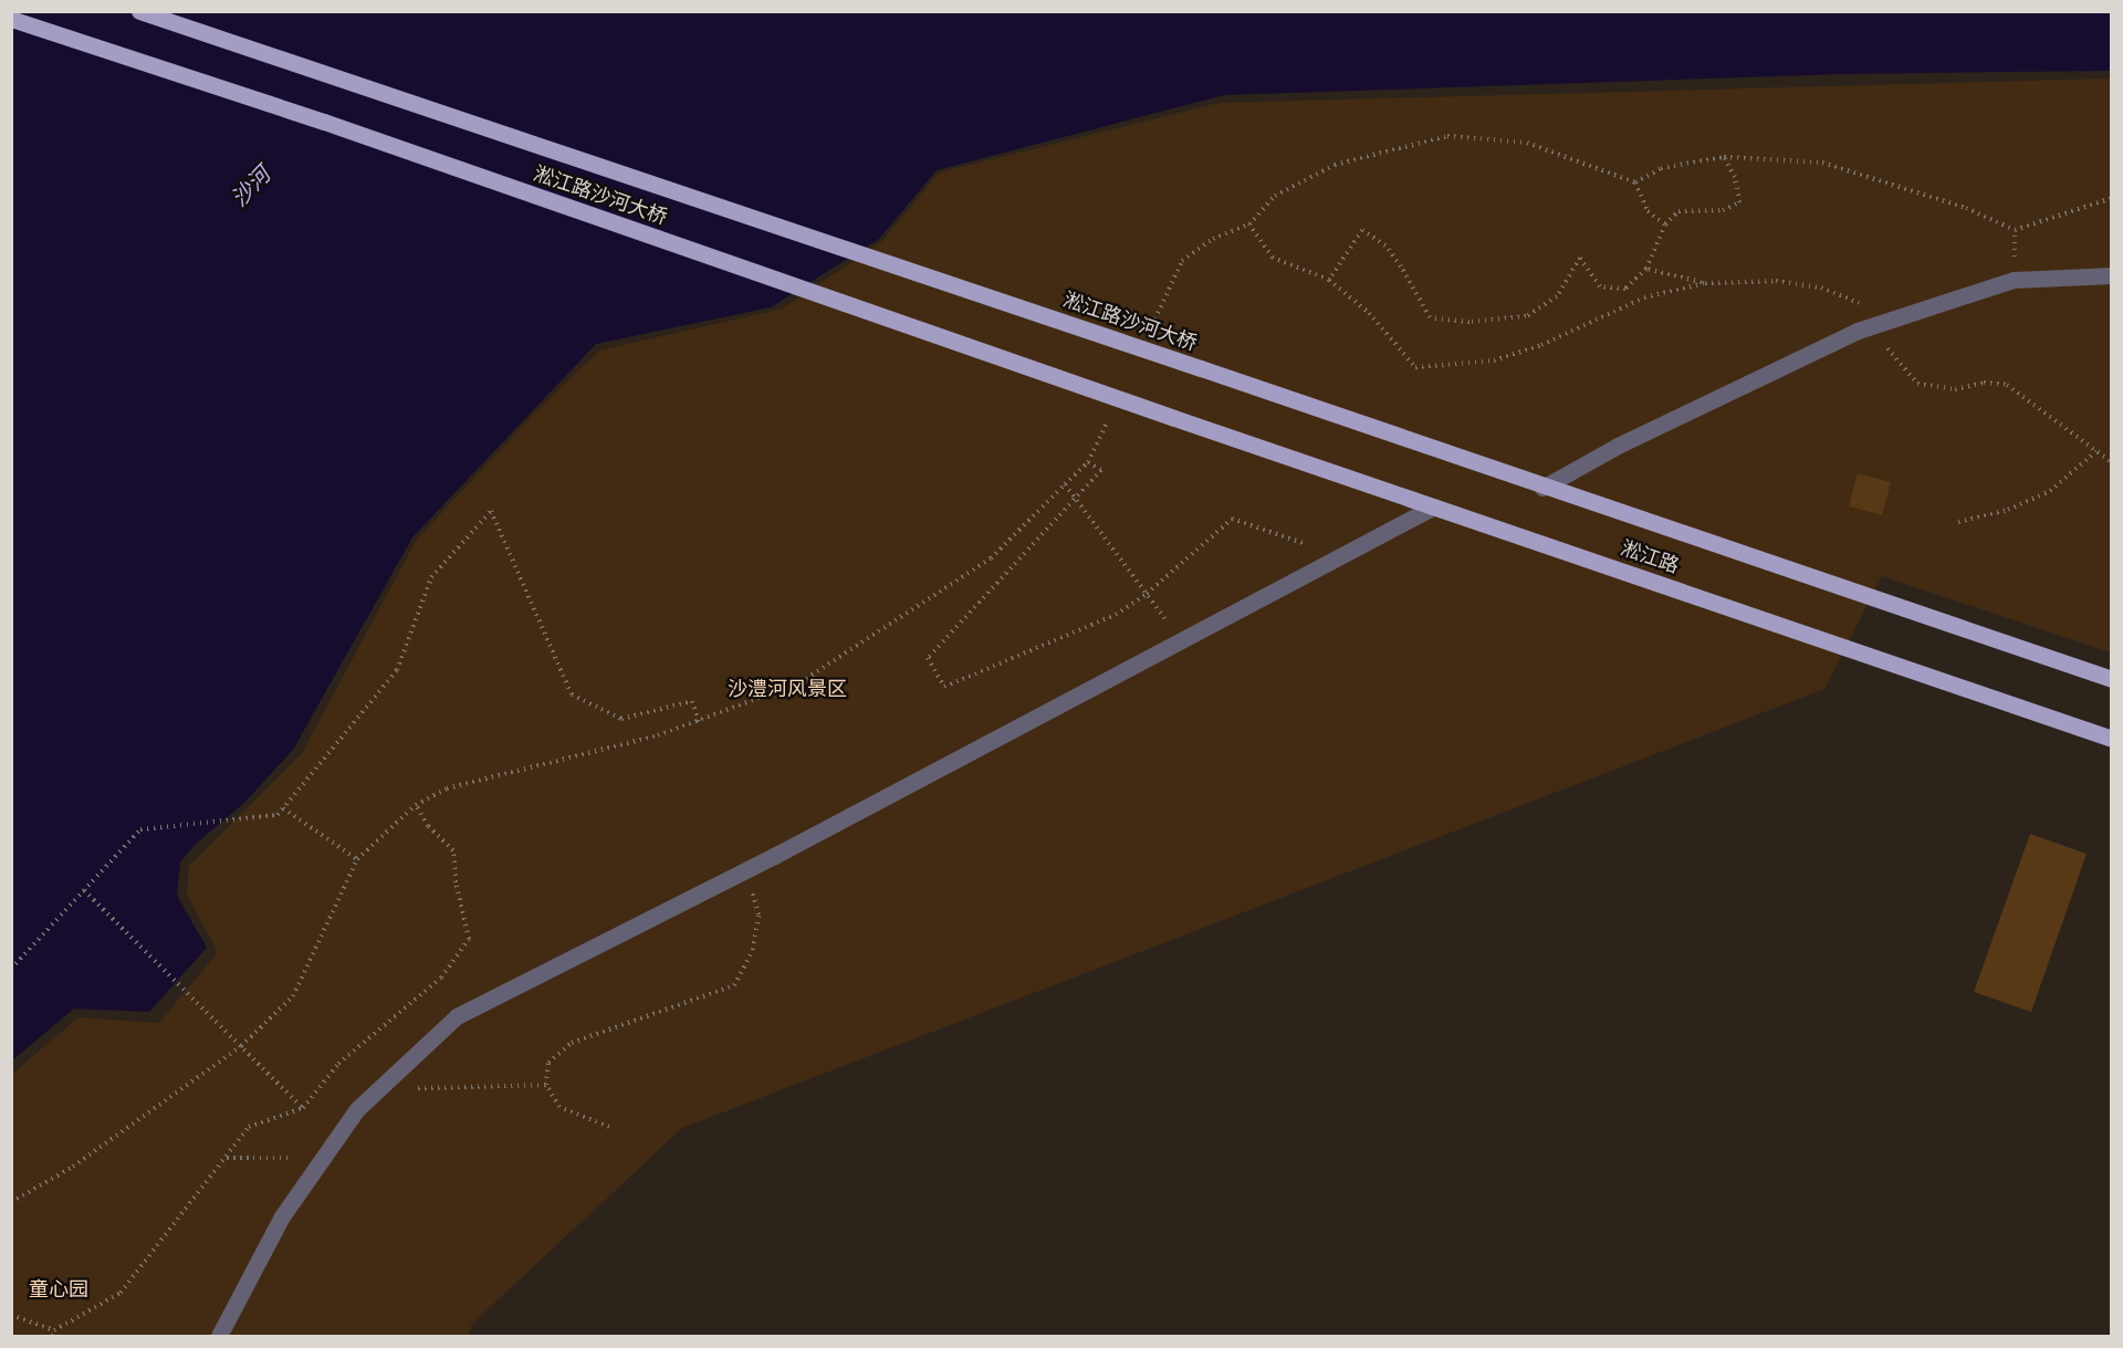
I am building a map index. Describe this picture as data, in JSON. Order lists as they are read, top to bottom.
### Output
{
  "streets": {
    "main road": ["淞江路沙河大桥", "淞江路"]
  },
  "crossings": [
    ["淞江路沙河大桥", "淞江路"]
  ],
  "water": ["沙河"],
  "parks": ["沙澧河风景区", "童心园"]
}
